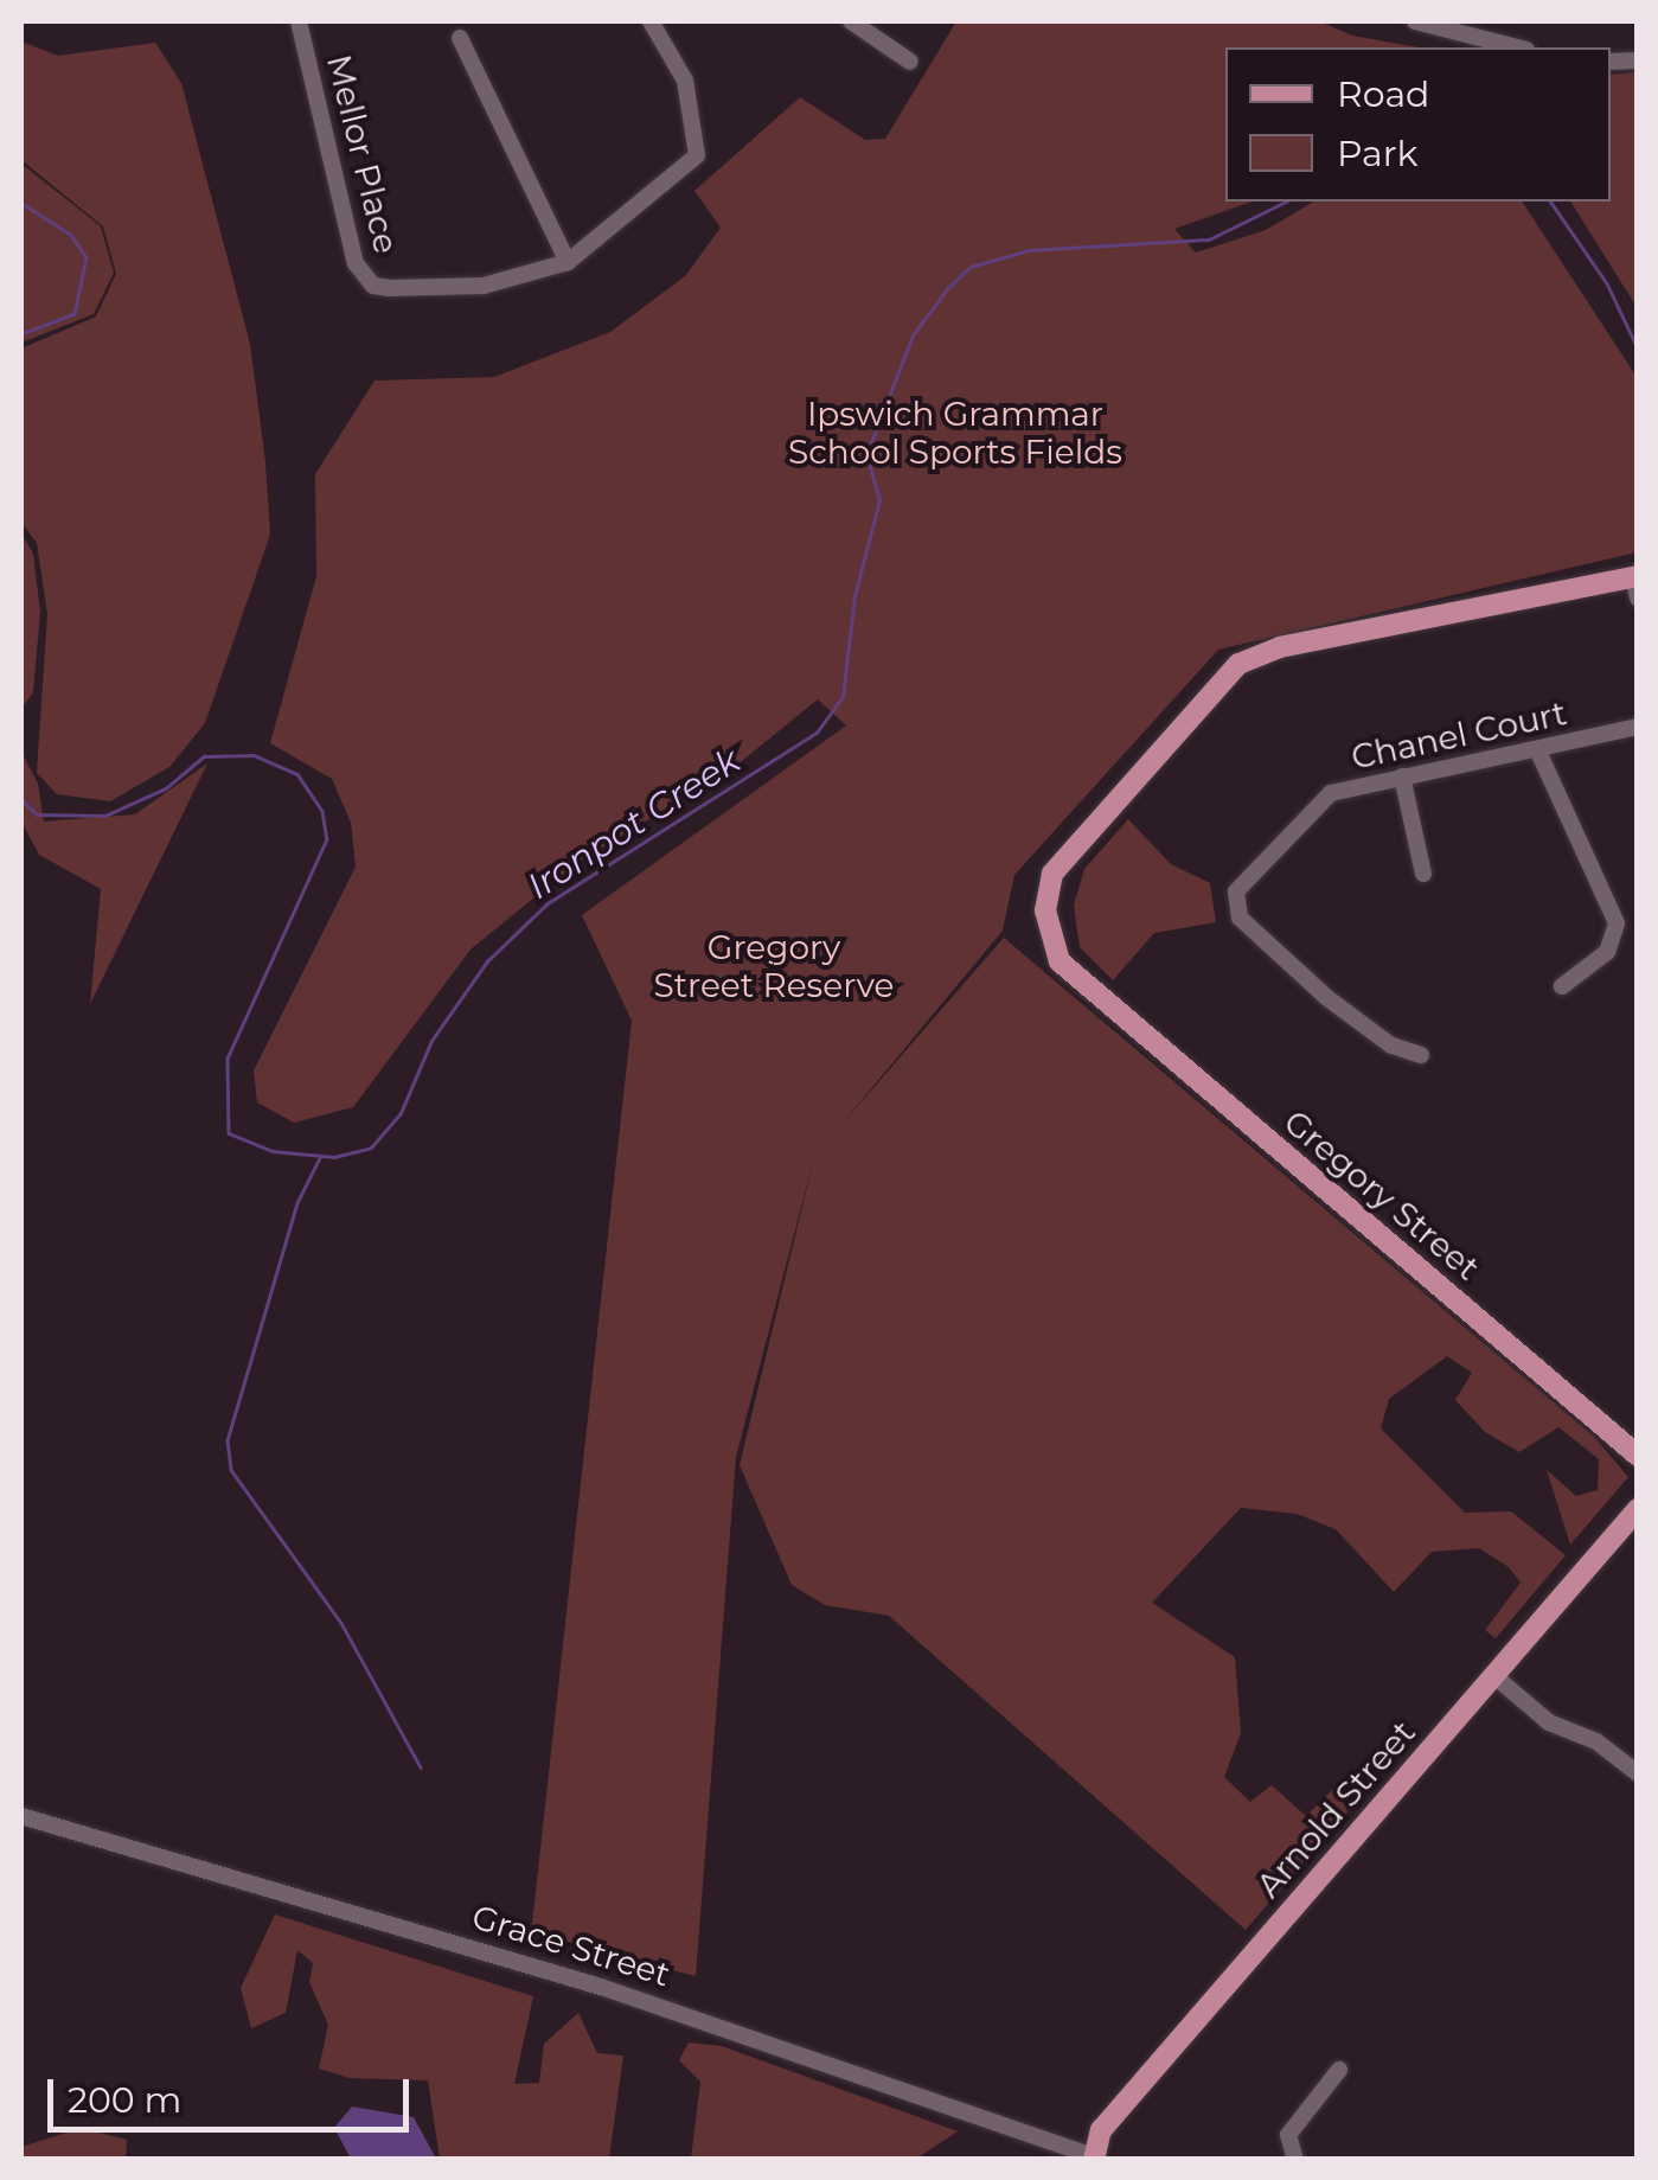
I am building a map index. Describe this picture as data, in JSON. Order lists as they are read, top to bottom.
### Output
{
  "streets": {
    "main road": ["Gregory Street", "Arnold Street"],
    "street": ["Mellor Place", "Chanel Court", "Grace Street"]
  },
  "crossings": [
    ["Arnold Street", "Grace Street"]
  ],
  "water": ["Ironpot Creek"],
  "parks": ["Ipswich Grammar School Sports Fields", "Gregory Street Reserve"],
  "legend": ["Road", "Park"],
  "scale_bar": "200 m"
}
